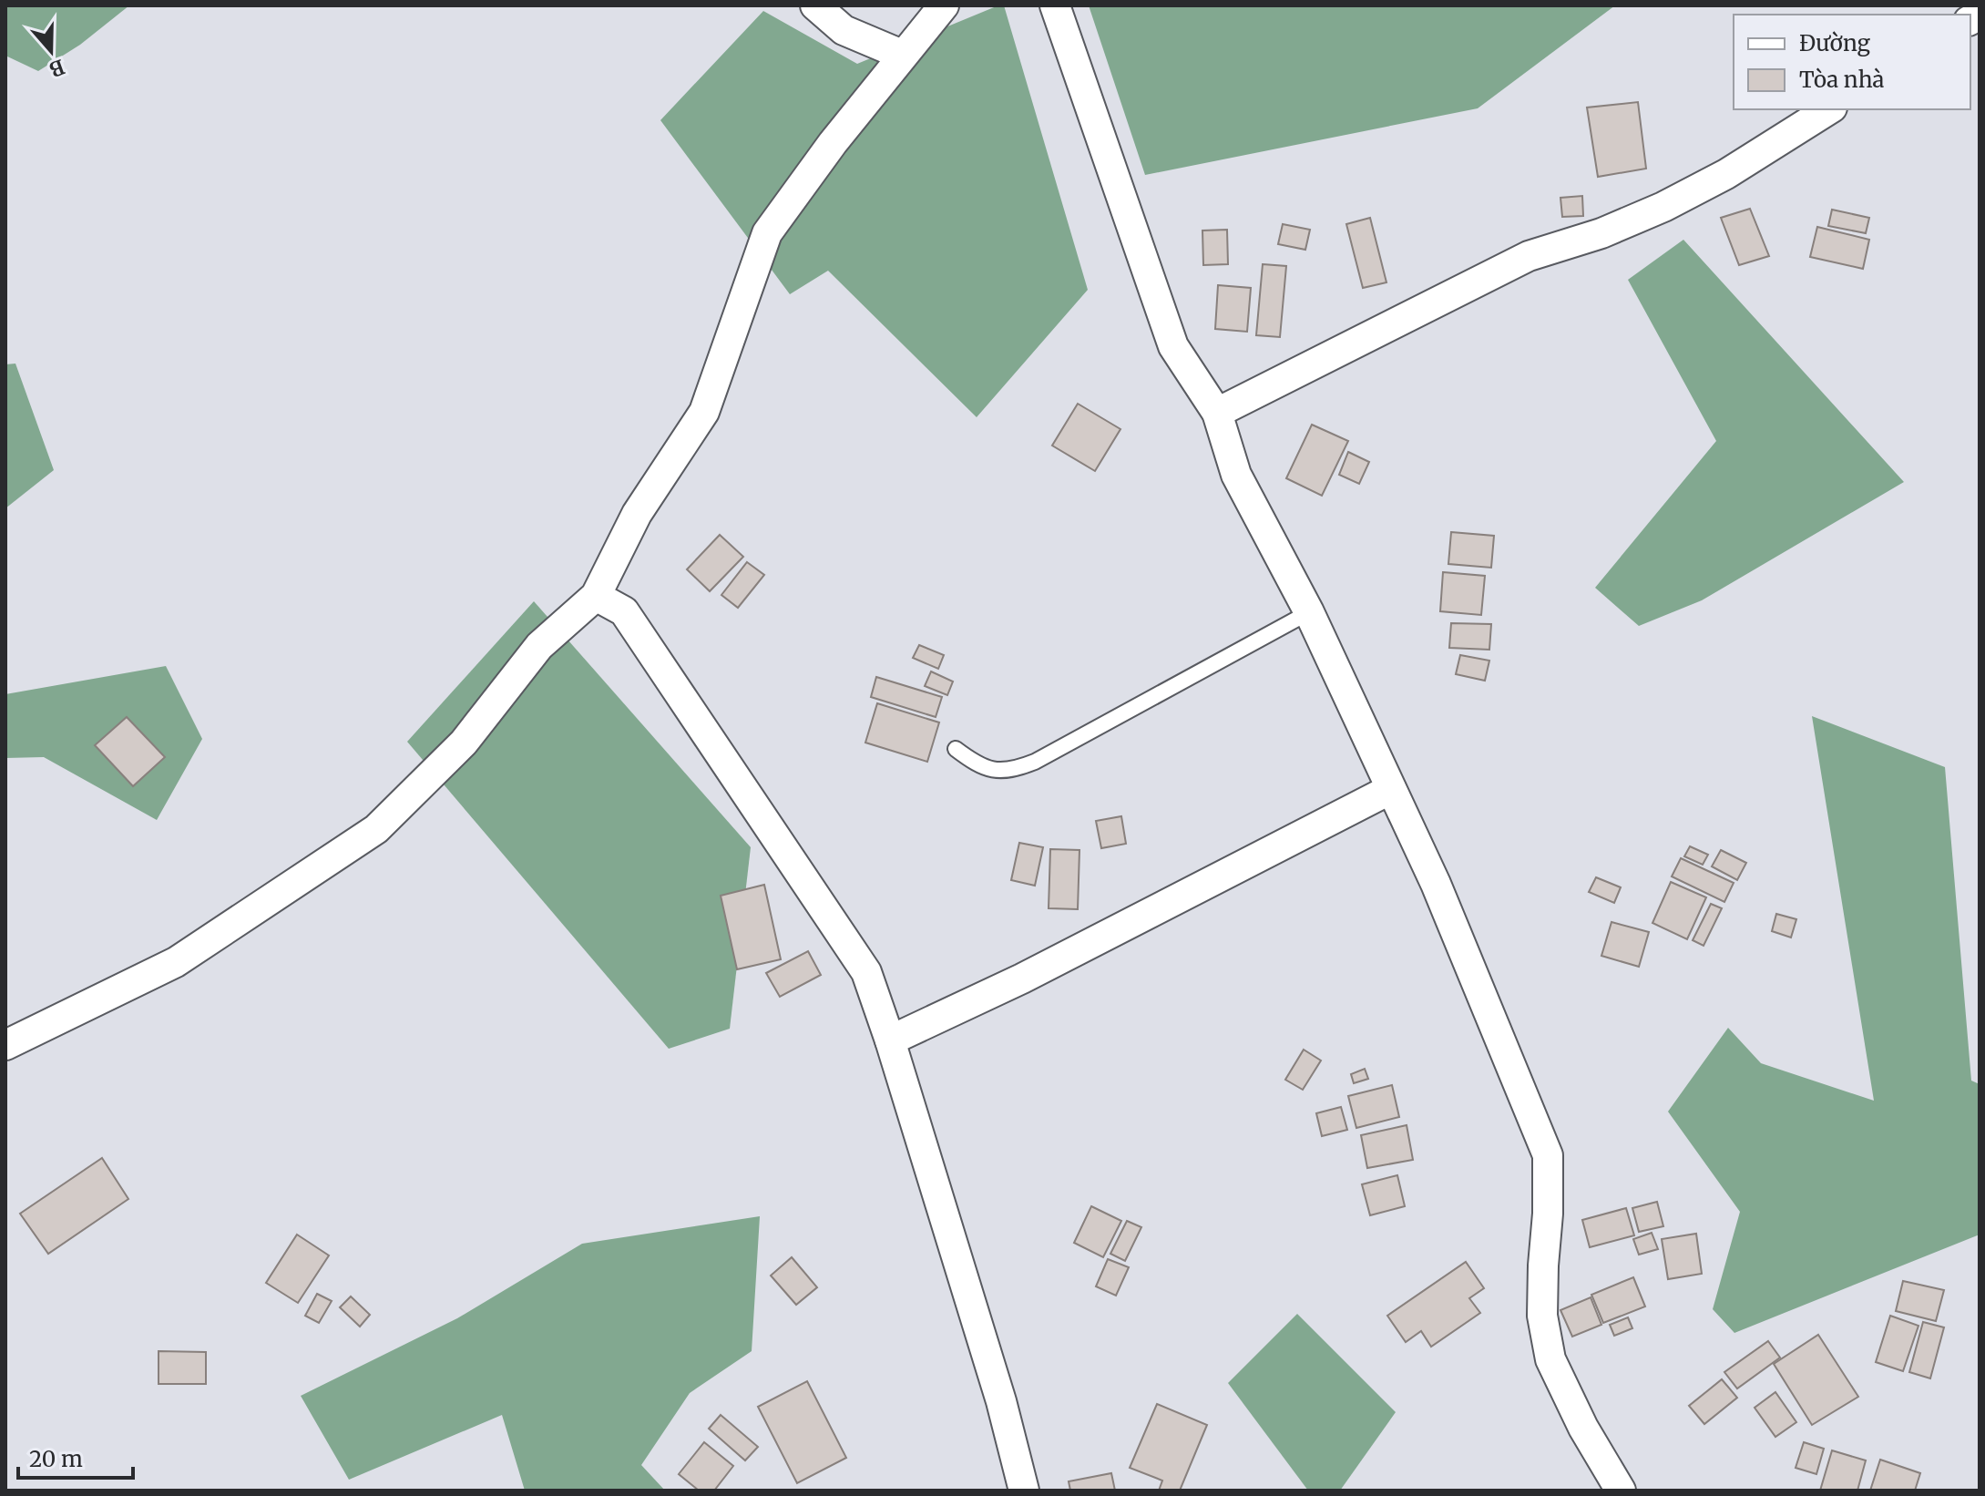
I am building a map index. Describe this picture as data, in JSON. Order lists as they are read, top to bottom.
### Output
{
  "legend": ["Đường", "Tòa nhà"],
  "scale_bar": "20 m",
  "north": "bottom"
}
